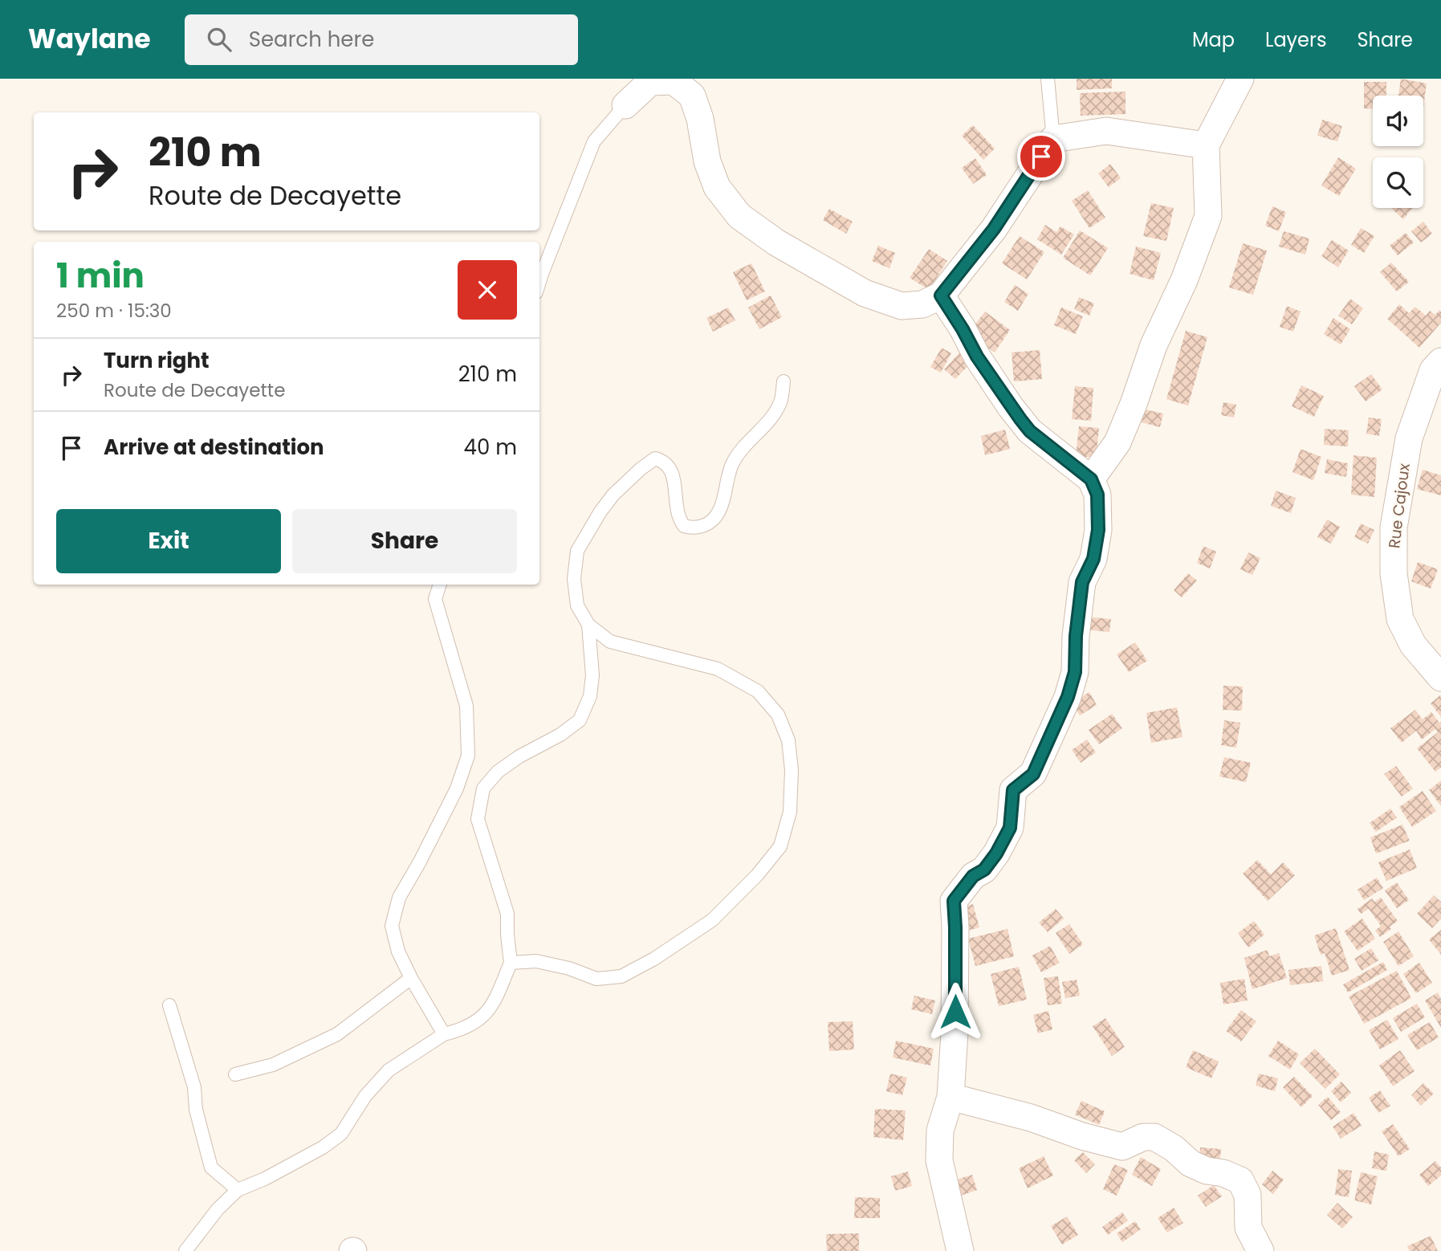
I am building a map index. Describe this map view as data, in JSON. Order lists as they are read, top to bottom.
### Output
{
  "streets": {
    "street": ["Rue Cajoux"]
  },
  "page": {
    "header": "Waylane",
    "search": "Search here",
    "nav": ["Map", "Layers", "Share"],
    "turn": ["210 m", "Route de Decayette"],
    "heading": ["1 min", "250 m · 15:30"],
    "list": [
      {
        "name": "Turn right",
        "note": "Route de Decayette",
        "value": "210 m"
      },
      {
        "name": "Arrive at destination",
        "value": "40 m"
      }
    ],
    "buttons": ["Exit", "Share"]
  }
}
